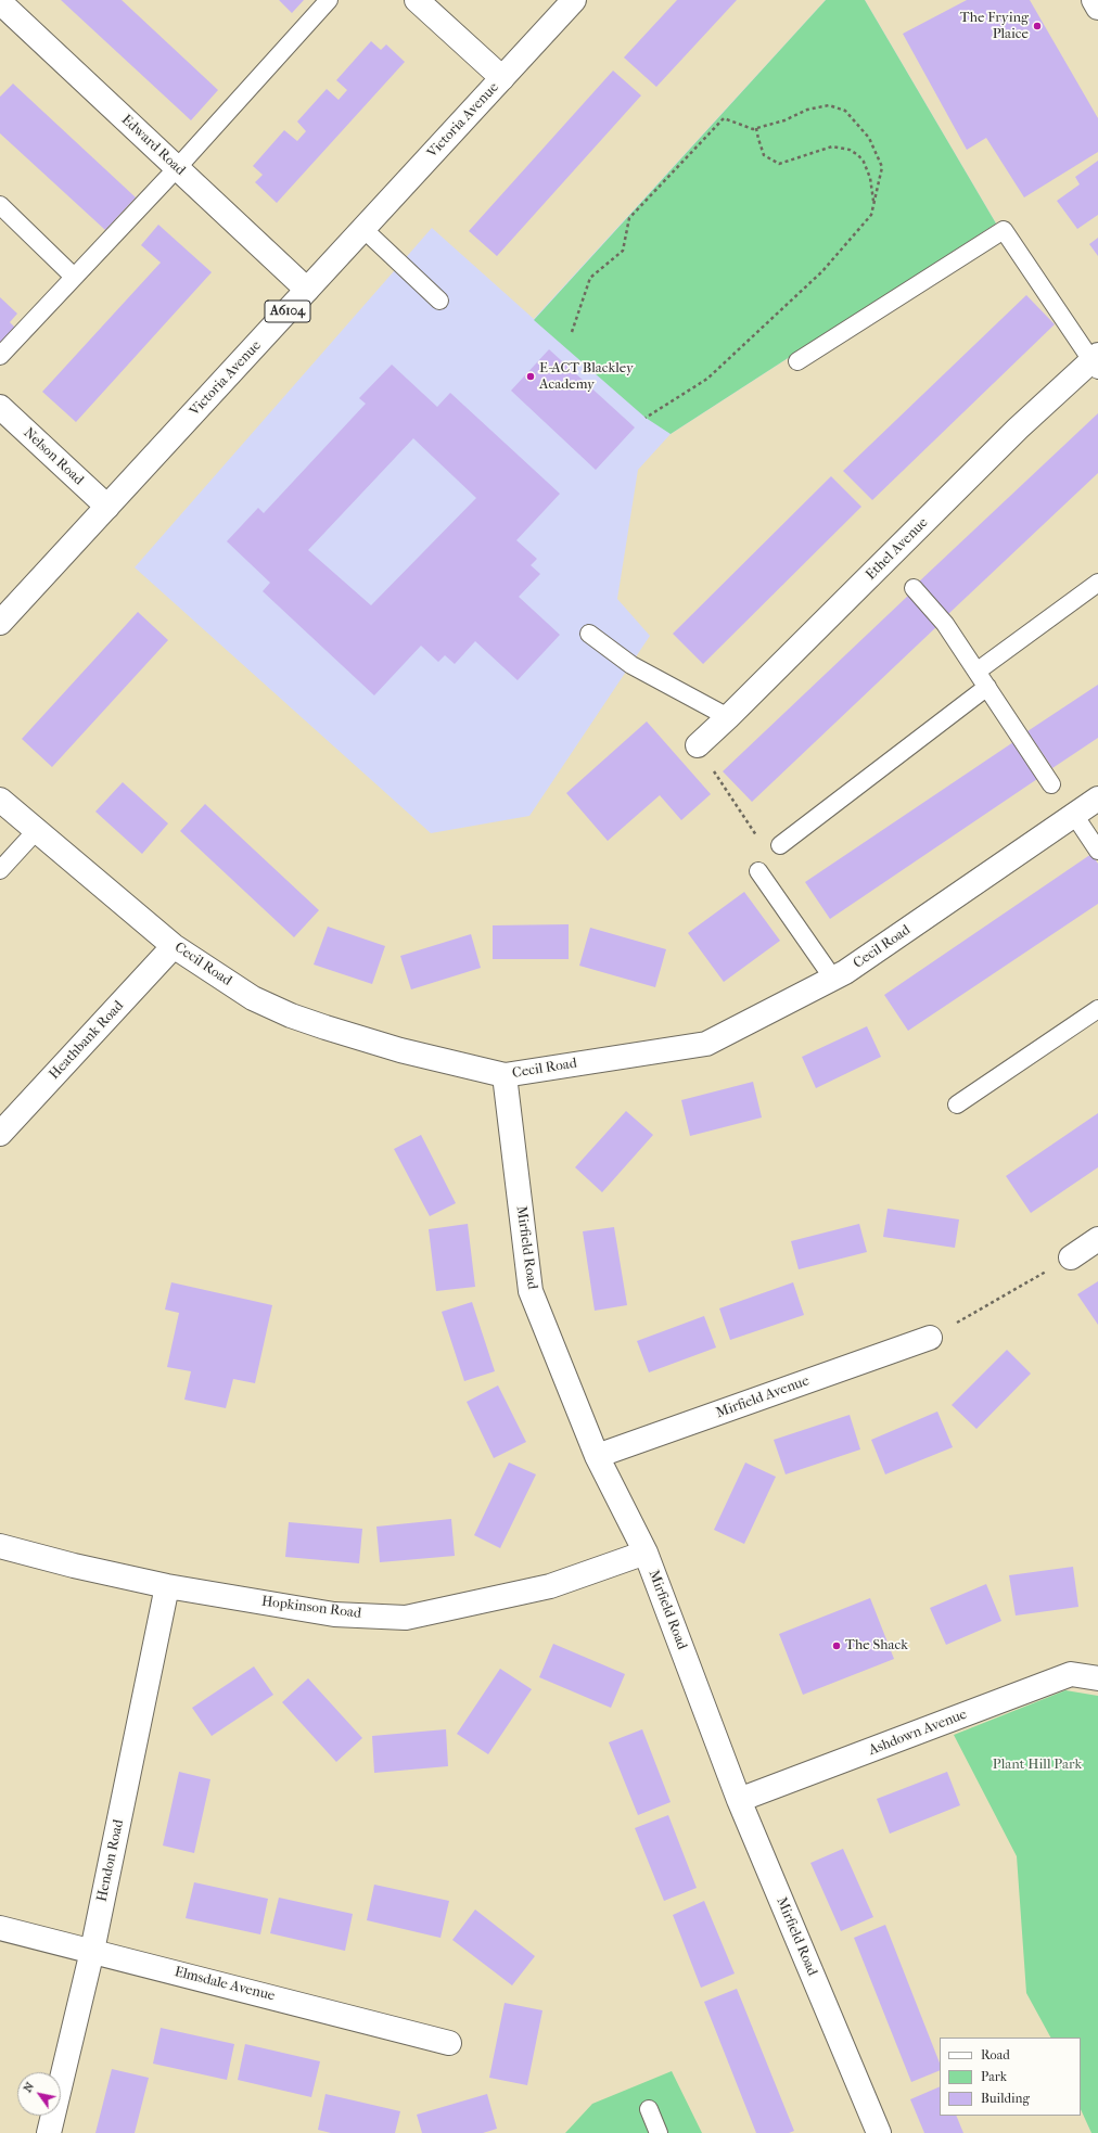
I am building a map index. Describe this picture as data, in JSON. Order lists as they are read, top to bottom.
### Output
{
  "streets": {
    "street": [
      "Victoria Avenue",
      "Edward Road",
      "A6104",
      "Nelson Road",
      "Ethel Avenue",
      "Cecil Road",
      "Heathbank Road",
      "Mirfield Road",
      "Mirfield Avenue",
      "Hopkinson Road",
      "Ashdown Avenue",
      "Hendon Road",
      "Elmsdale Avenue"
    ]
  },
  "crossings": [
    ["Victoria Avenue", "Edward Road"],
    ["Victoria Avenue", "Nelson Road"],
    ["Cecil Road", "Heathbank Road"],
    ["Cecil Road", "Mirfield Road"],
    ["Mirfield Road", "Mirfield Avenue"],
    ["Mirfield Road", "Hopkinson Road"],
    ["Mirfield Road", "Ashdown Avenue"],
    ["Hopkinson Road", "Hendon Road"],
    ["Hendon Road", "Elmsdale Avenue"]
  ],
  "parks": ["Plant Hill Park"],
  "places": ["The Frying Plaice", "E-ACT Blackley Academy", "The Shack"],
  "legend": ["Road", "Park", "Building"],
  "north": "top left"
}
